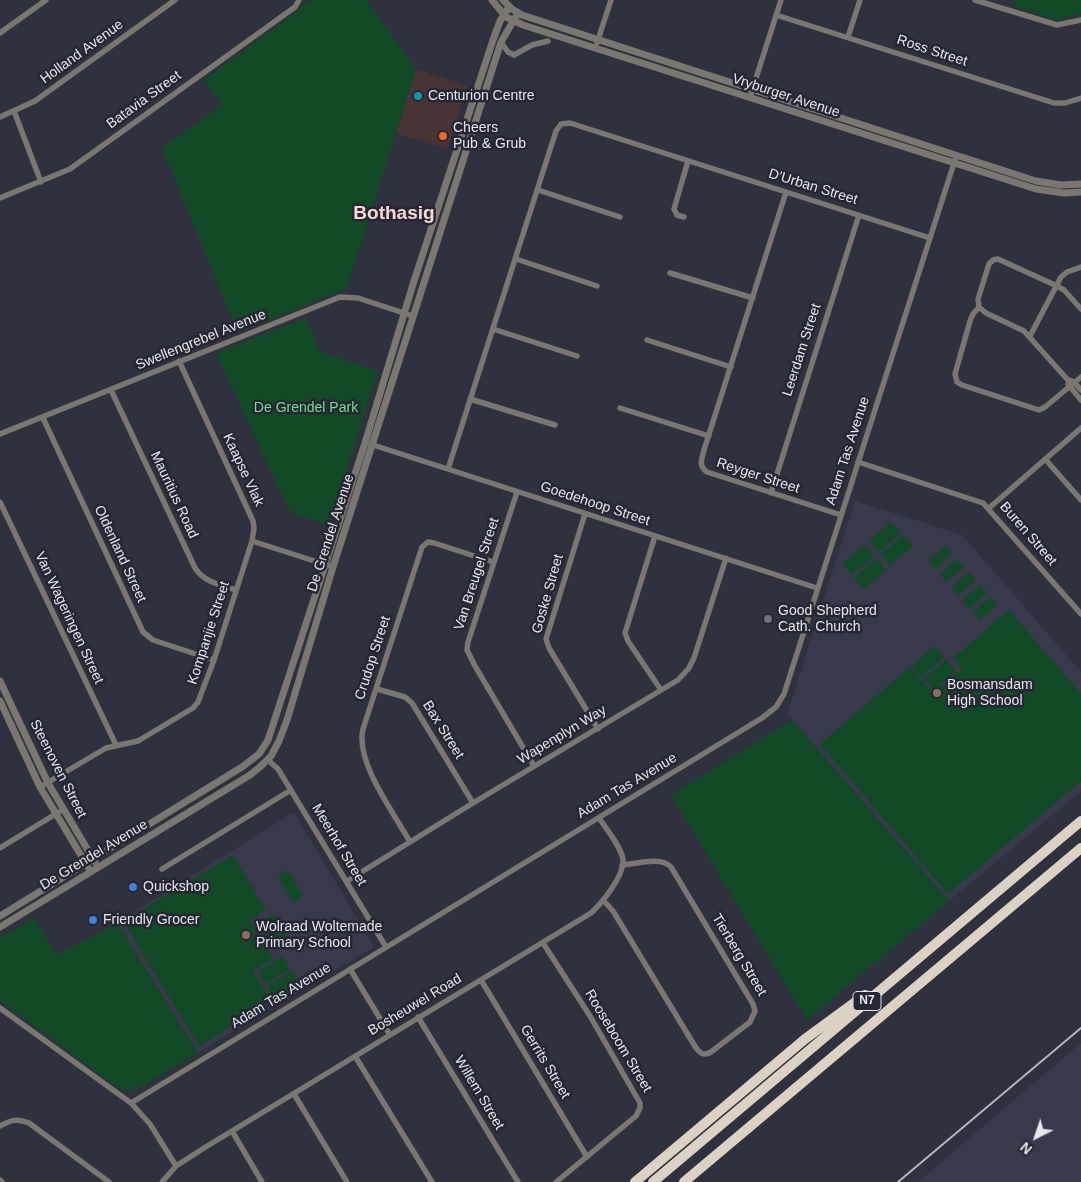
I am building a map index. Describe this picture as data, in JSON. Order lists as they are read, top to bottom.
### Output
{
  "streets": {
    "highway": ["N7"],
    "street": [
      "Ross Street",
      "Holland Avenue",
      "Vryburger Avenue",
      "Batavia Street",
      "D'Urban Street",
      "Swellengrebel Avenue",
      "Leerdam Street",
      "Adam Tas Avenue",
      "Kaapse Vlak",
      "Reyger Street",
      "Mauritius Road",
      "Goedehoop Street",
      "De Grendel Avenue",
      "Buren Street",
      "Oldenland Street",
      "Van Breugel Street",
      "Goske Street",
      "Van Wageringen Street",
      "Kompanjie Street",
      "Crudop Street",
      "Bax Street",
      "Wapenplyn Way",
      "Steenoven Street",
      "Meerhof Street",
      "Tierberg Street",
      "Bosheuwel Road",
      "Rooseboom Street",
      "Gerrits Street",
      "Willem Street"
    ]
  },
  "crossings": [
    ["Vryburger Avenue", "Adam Tas Avenue"],
    ["Vryburger Avenue", "De Grendel Avenue"],
    ["D'Urban Street", "Leerdam Street"],
    ["D'Urban Street", "Adam Tas Avenue"],
    ["D'Urban Street", "Reyger Street"],
    ["D'Urban Street", "Goedehoop Street"],
    ["Swellengrebel Avenue", "Kaapse Vlak"],
    ["Swellengrebel Avenue", "Mauritius Road"],
    ["Swellengrebel Avenue", "De Grendel Avenue"],
    ["Swellengrebel Avenue", "Oldenland Street"],
    ["Leerdam Street", "Reyger Street"],
    ["Adam Tas Avenue", "Reyger Street"],
    ["Adam Tas Avenue", "Goedehoop Street"],
    ["Adam Tas Avenue", "Buren Street"],
    ["Adam Tas Avenue", "Meerhof Street"],
    ["Kaapse Vlak", "Kompanjie Street"],
    ["Mauritius Road", "Kompanjie Street"],
    ["Goedehoop Street", "De Grendel Avenue"],
    ["Goedehoop Street", "Van Breugel Street"],
    ["Goedehoop Street", "Goske Street"],
    ["Goedehoop Street", "Wapenplyn Way"],
    ["De Grendel Avenue", "Steenoven Street"],
    ["De Grendel Avenue", "Meerhof Street"],
    ["Oldenland Street", "Kompanjie Street"],
    ["Van Breugel Street", "Crudop Street"],
    ["Van Breugel Street", "Wapenplyn Way"],
    ["Goske Street", "Wapenplyn Way"],
    ["Van Wageringen Street", "Kompanjie Street"],
    ["Kompanjie Street", "Steenoven Street"],
    ["Crudop Street", "Bax Street"],
    ["Crudop Street", "Wapenplyn Way"],
    ["Bax Street", "Wapenplyn Way"],
    ["Wapenplyn Way", "Meerhof Street"],
    ["Tierberg Street", "Bosheuwel Road"],
    ["Bosheuwel Road", "Rooseboom Street"],
    ["Bosheuwel Road", "Gerrits Street"],
    ["Bosheuwel Road", "Willem Street"],
    ["Rooseboom Street", "Gerrits Street"]
  ],
  "districts": ["Bothasig"],
  "parks": ["De Grendel Park"],
  "places": [
    "Centurion Centre",
    "Cheers Pub & Grub",
    "Good Shepherd Cath. Church",
    "Bosmansdam High School",
    "Quickshop",
    "Friendly Grocer",
    "Wolraad Woltemade Primary School"
  ],
  "north": "bottom left"
}
